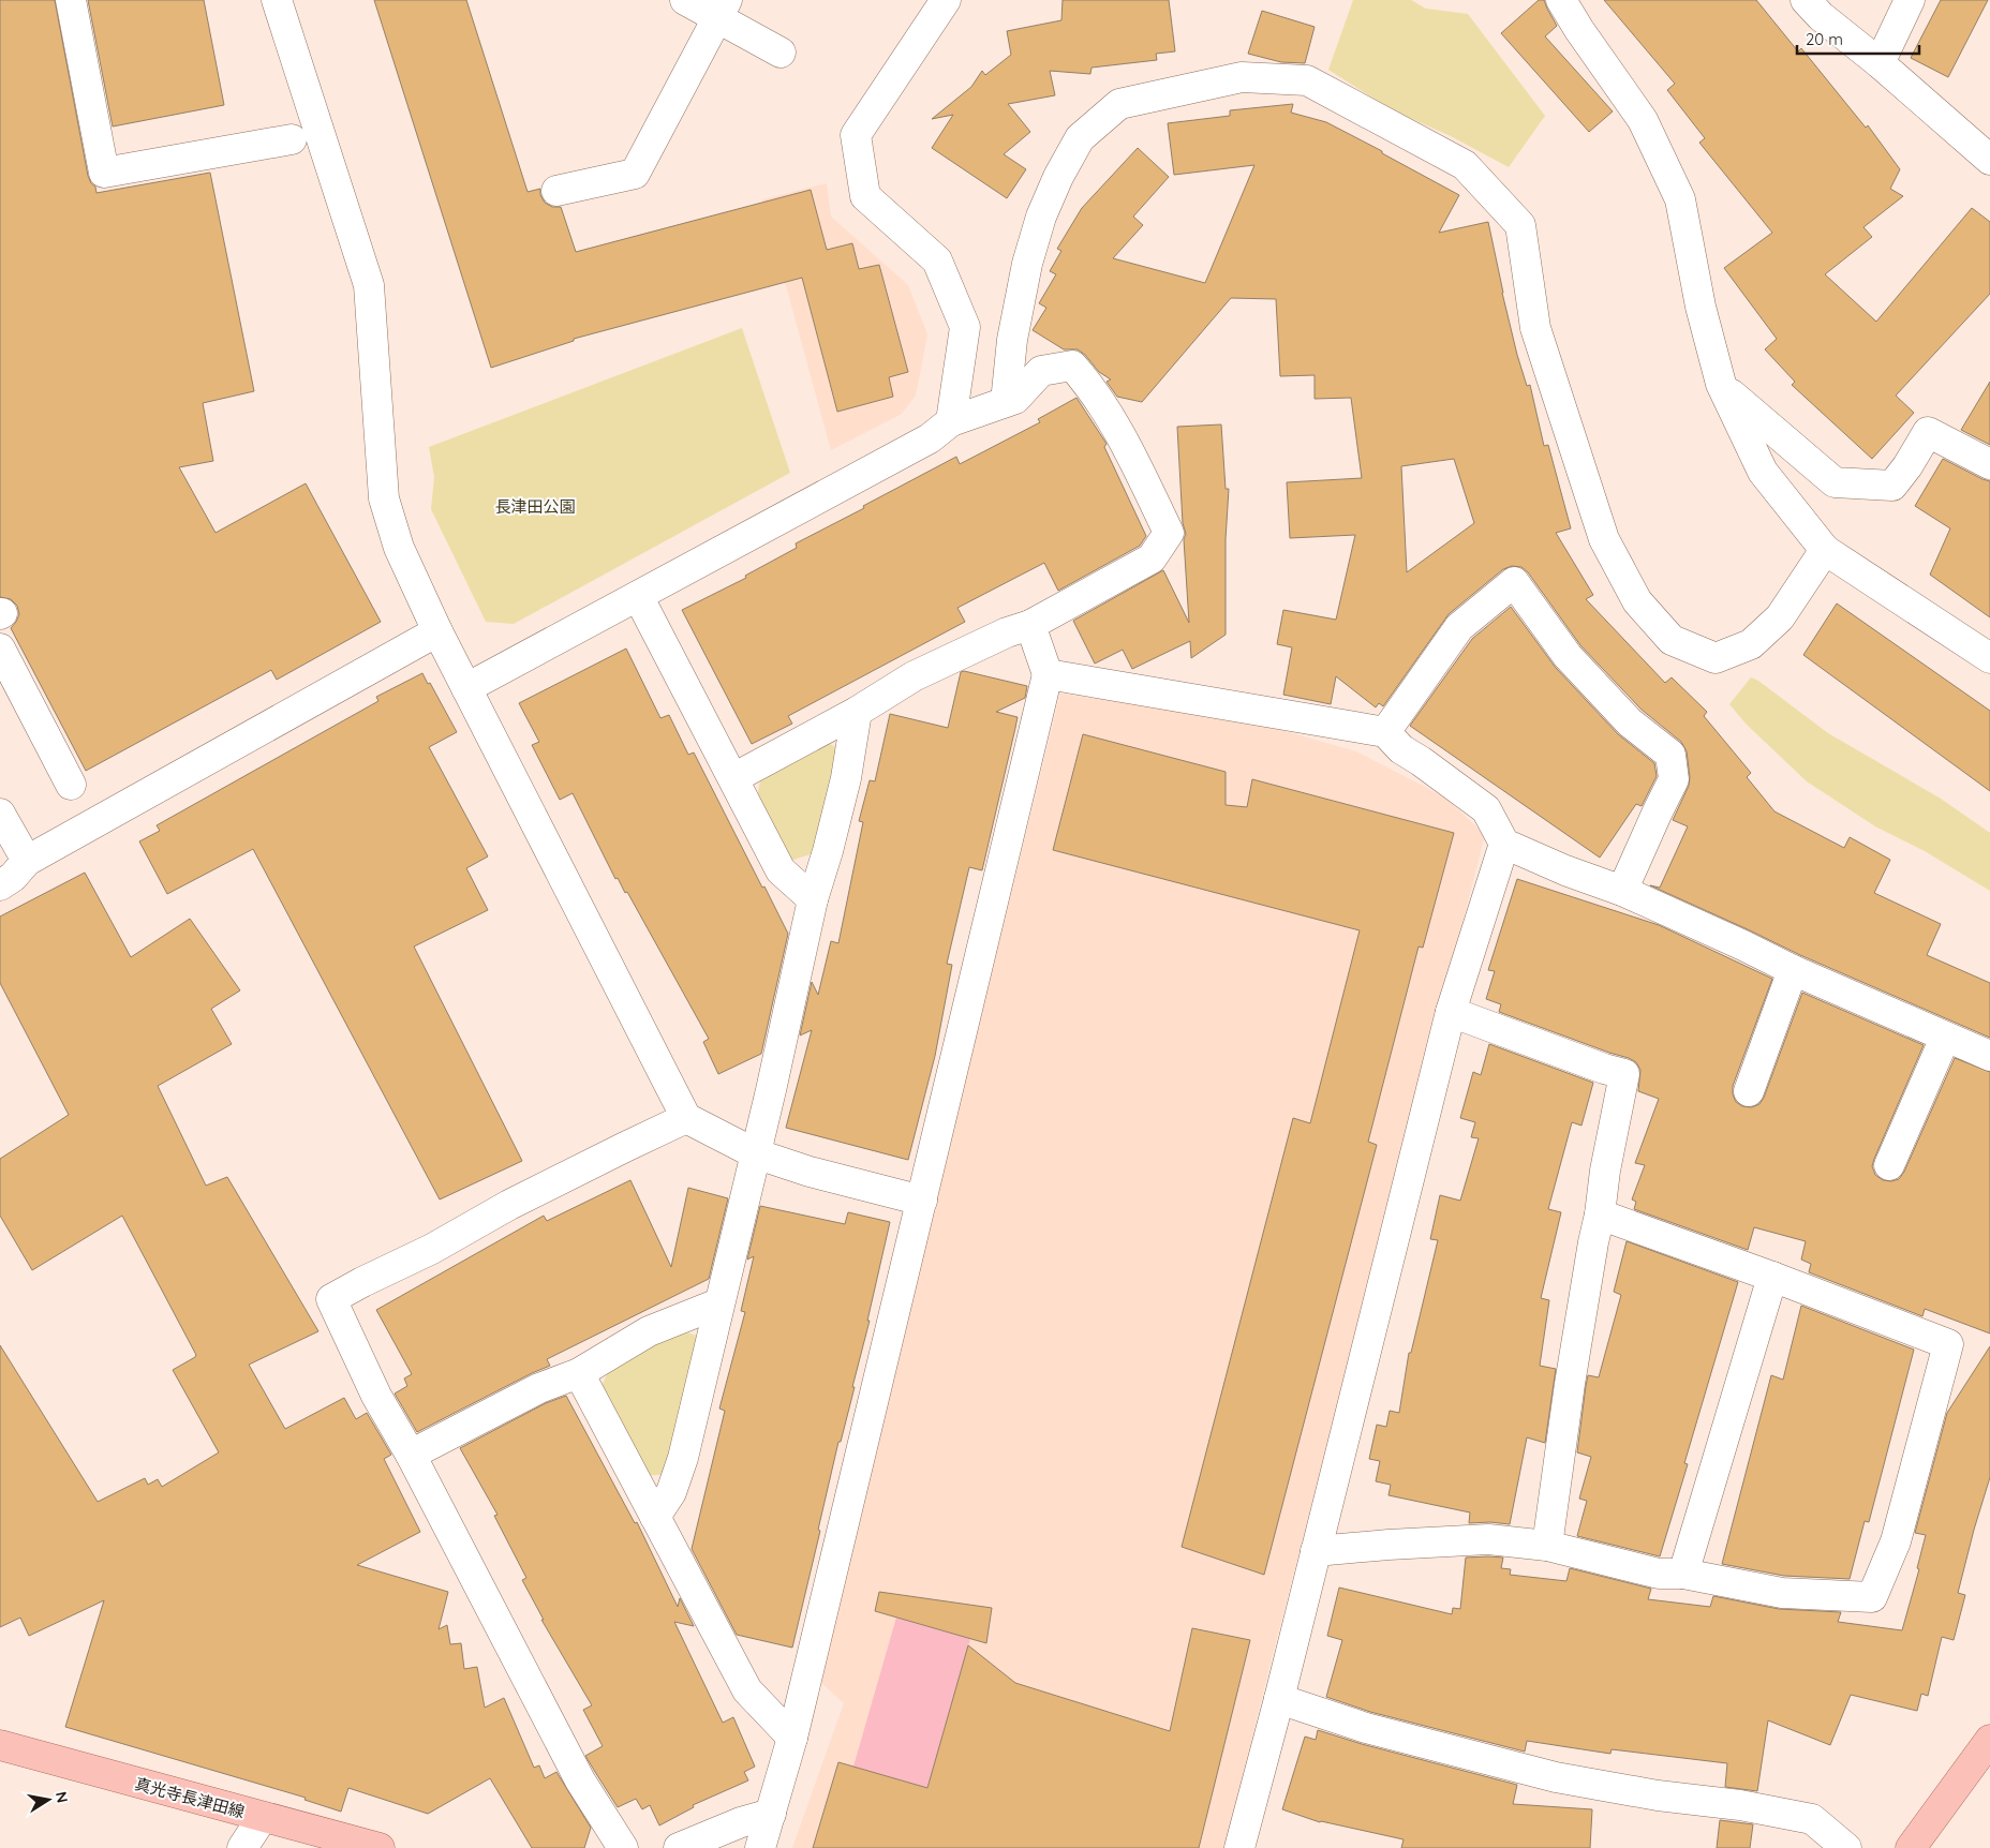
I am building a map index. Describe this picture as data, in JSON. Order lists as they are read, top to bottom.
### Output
{
  "streets": {
    "main road": ["真光寺長津田線"]
  },
  "parks": ["長津田公園"],
  "scale_bar": "20 m",
  "north": "right"
}
